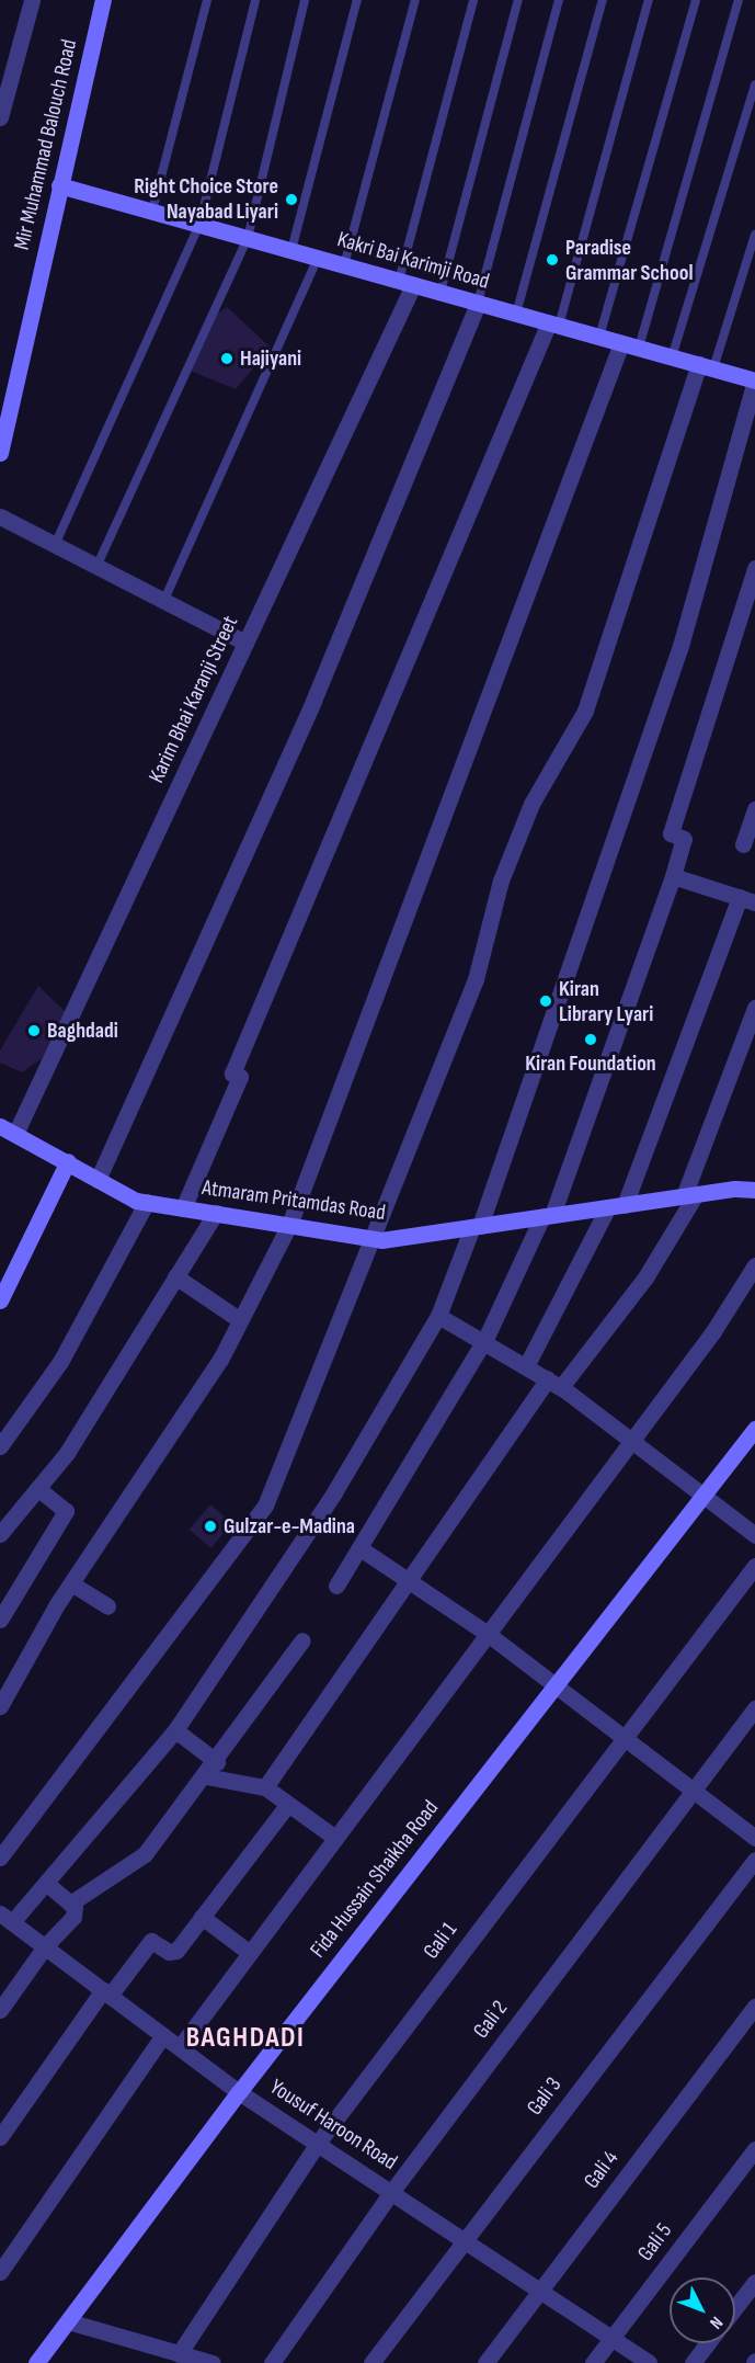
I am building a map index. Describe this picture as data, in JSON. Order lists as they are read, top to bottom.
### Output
{
  "streets": {
    "street": [
      "Mir Muhammad Balouch Road",
      "Kakri Bai Karimji Road",
      "Karim Bhai Karanji Street",
      "Atmaram Pritamdas Road",
      "Fida Hussain Shaikha Road",
      "Gali 1",
      "Gali 2",
      "Gali 3",
      "Yousuf Haroon Road",
      "Gali 4",
      "Gali 5"
    ]
  },
  "crossings": [
    ["Mir Muhammad Balouch Road", "Kakri Bai Karimji Road"],
    ["Kakri Bai Karimji Road", "Karim Bhai Karanji Street"],
    ["Karim Bhai Karanji Street", "Atmaram Pritamdas Road"],
    ["Fida Hussain Shaikha Road", "Yousuf Haroon Road"],
    ["Gali 1", "Yousuf Haroon Road"],
    ["Gali 2", "Yousuf Haroon Road"],
    ["Gali 3", "Yousuf Haroon Road"],
    ["Yousuf Haroon Road", "Gali 4"],
    ["Yousuf Haroon Road", "Gali 5"]
  ],
  "districts": ["BAGHDADI"],
  "places": [
    "Right Choice Store Nayabad Liyari",
    "Paradise Grammar School",
    "Hajiyani",
    "Kiran Library Lyari",
    "Baghdadi",
    "Kiran Foundation",
    "Gulzar-e-Madina"
  ],
  "north": "bottom right"
}
